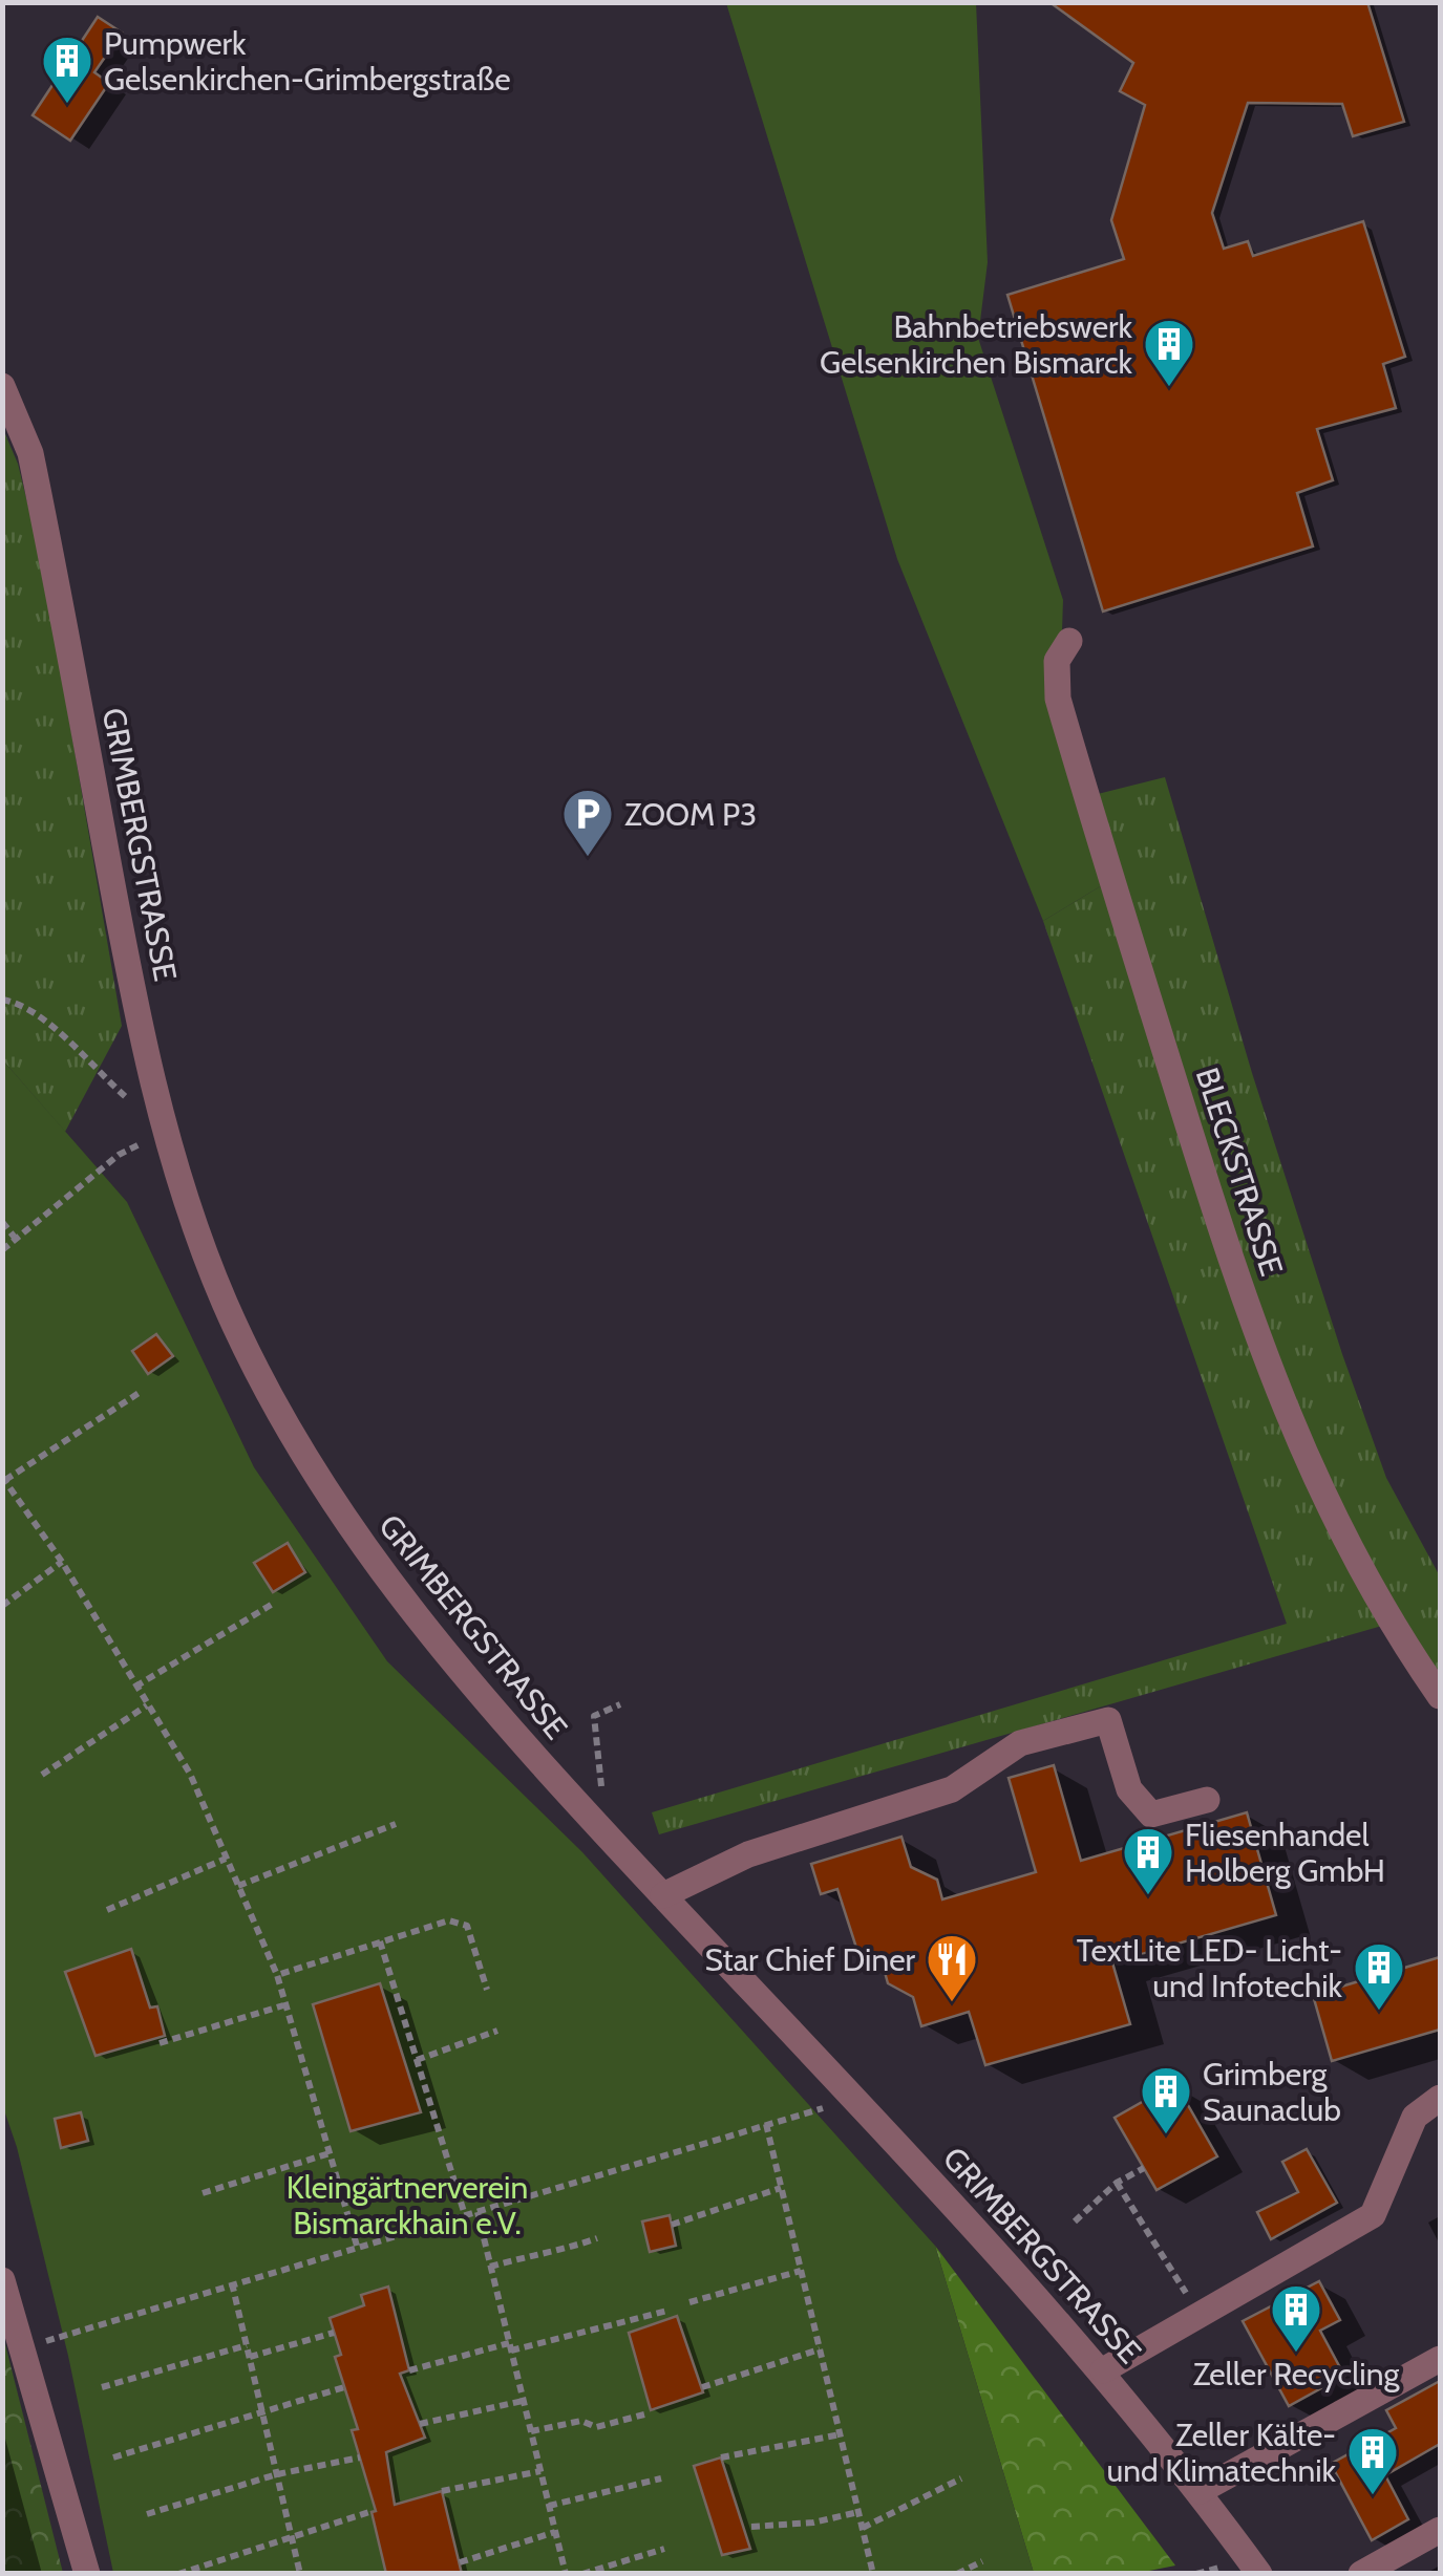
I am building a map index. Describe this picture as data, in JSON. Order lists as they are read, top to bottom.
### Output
{
  "streets": {
    "street": ["GRIMBERGSTRASSE", "BLECKSTRASSE"]
  },
  "parks": ["Kleingärtnerverein Bismarckhain e.V."],
  "places": {
    "building": [
      "Pumpwerk Gelsenkirchen-Grimbergstraße",
      "Bahnbetriebswerk Gelsenkirchen Bismarck",
      "Fliesenhandel Holberg GmbH",
      "TextLite LED- Licht- und Infotechik",
      "Grimberg Saunaclub",
      "Zeller Recycling",
      "Zeller Kälte- und Klimatechnik"
    ],
    "parking": ["ZOOM P3"],
    "restaurant": ["Star Chief Diner"]
  }
}
